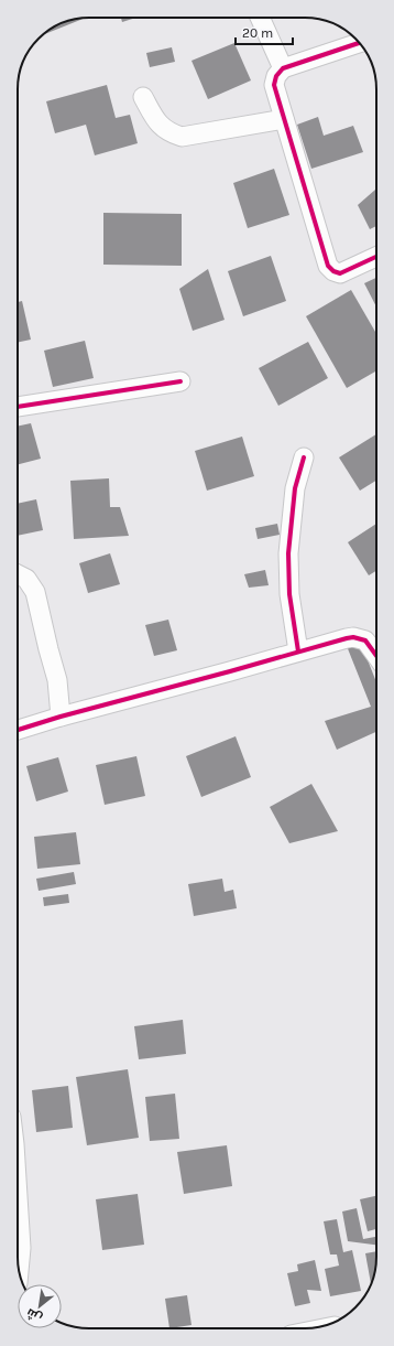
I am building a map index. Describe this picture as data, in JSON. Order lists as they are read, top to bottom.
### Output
{
  "scale_bar": "20 m",
  "north": "bottom left"
}
